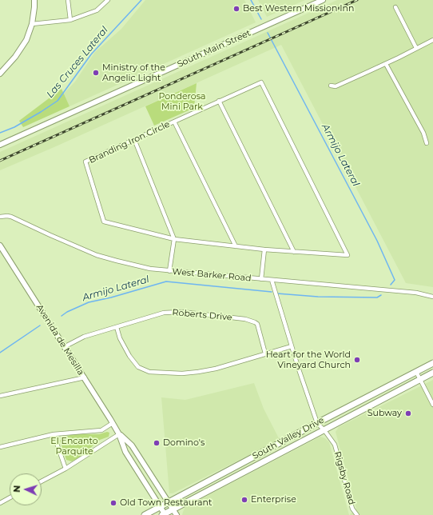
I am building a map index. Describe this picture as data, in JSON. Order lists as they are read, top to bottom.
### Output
{
  "streets": {
    "main road": ["South Main Street", "Avenida de Mesilla", "South Valley Drive"],
    "street": [
      "Branding Iron Circle",
      "West Barker Road",
      "Roberts Drive",
      "Rigsby Road"
    ]
  },
  "crossings": [
    ["West Barker Road", "Rigsby Road"],
    ["Roberts Drive", "Avenida de Mesilla"],
    ["Avenida de Mesilla", "South Valley Drive"],
    ["South Valley Drive", "Rigsby Road"]
  ],
  "water": ["Las Cruces Lateral", "Armijo Lateral"],
  "parks": ["Ponderosa Mini Park", "El Encanto Parquite"],
  "places": [
    "Best Western Mission Inn",
    "Ministry of the Angelic Light",
    "Heart for the World Vineyard Church",
    "Subway",
    "Domino's",
    "Enterprise",
    "Old Town Restaurant"
  ],
  "north": "left"
}
